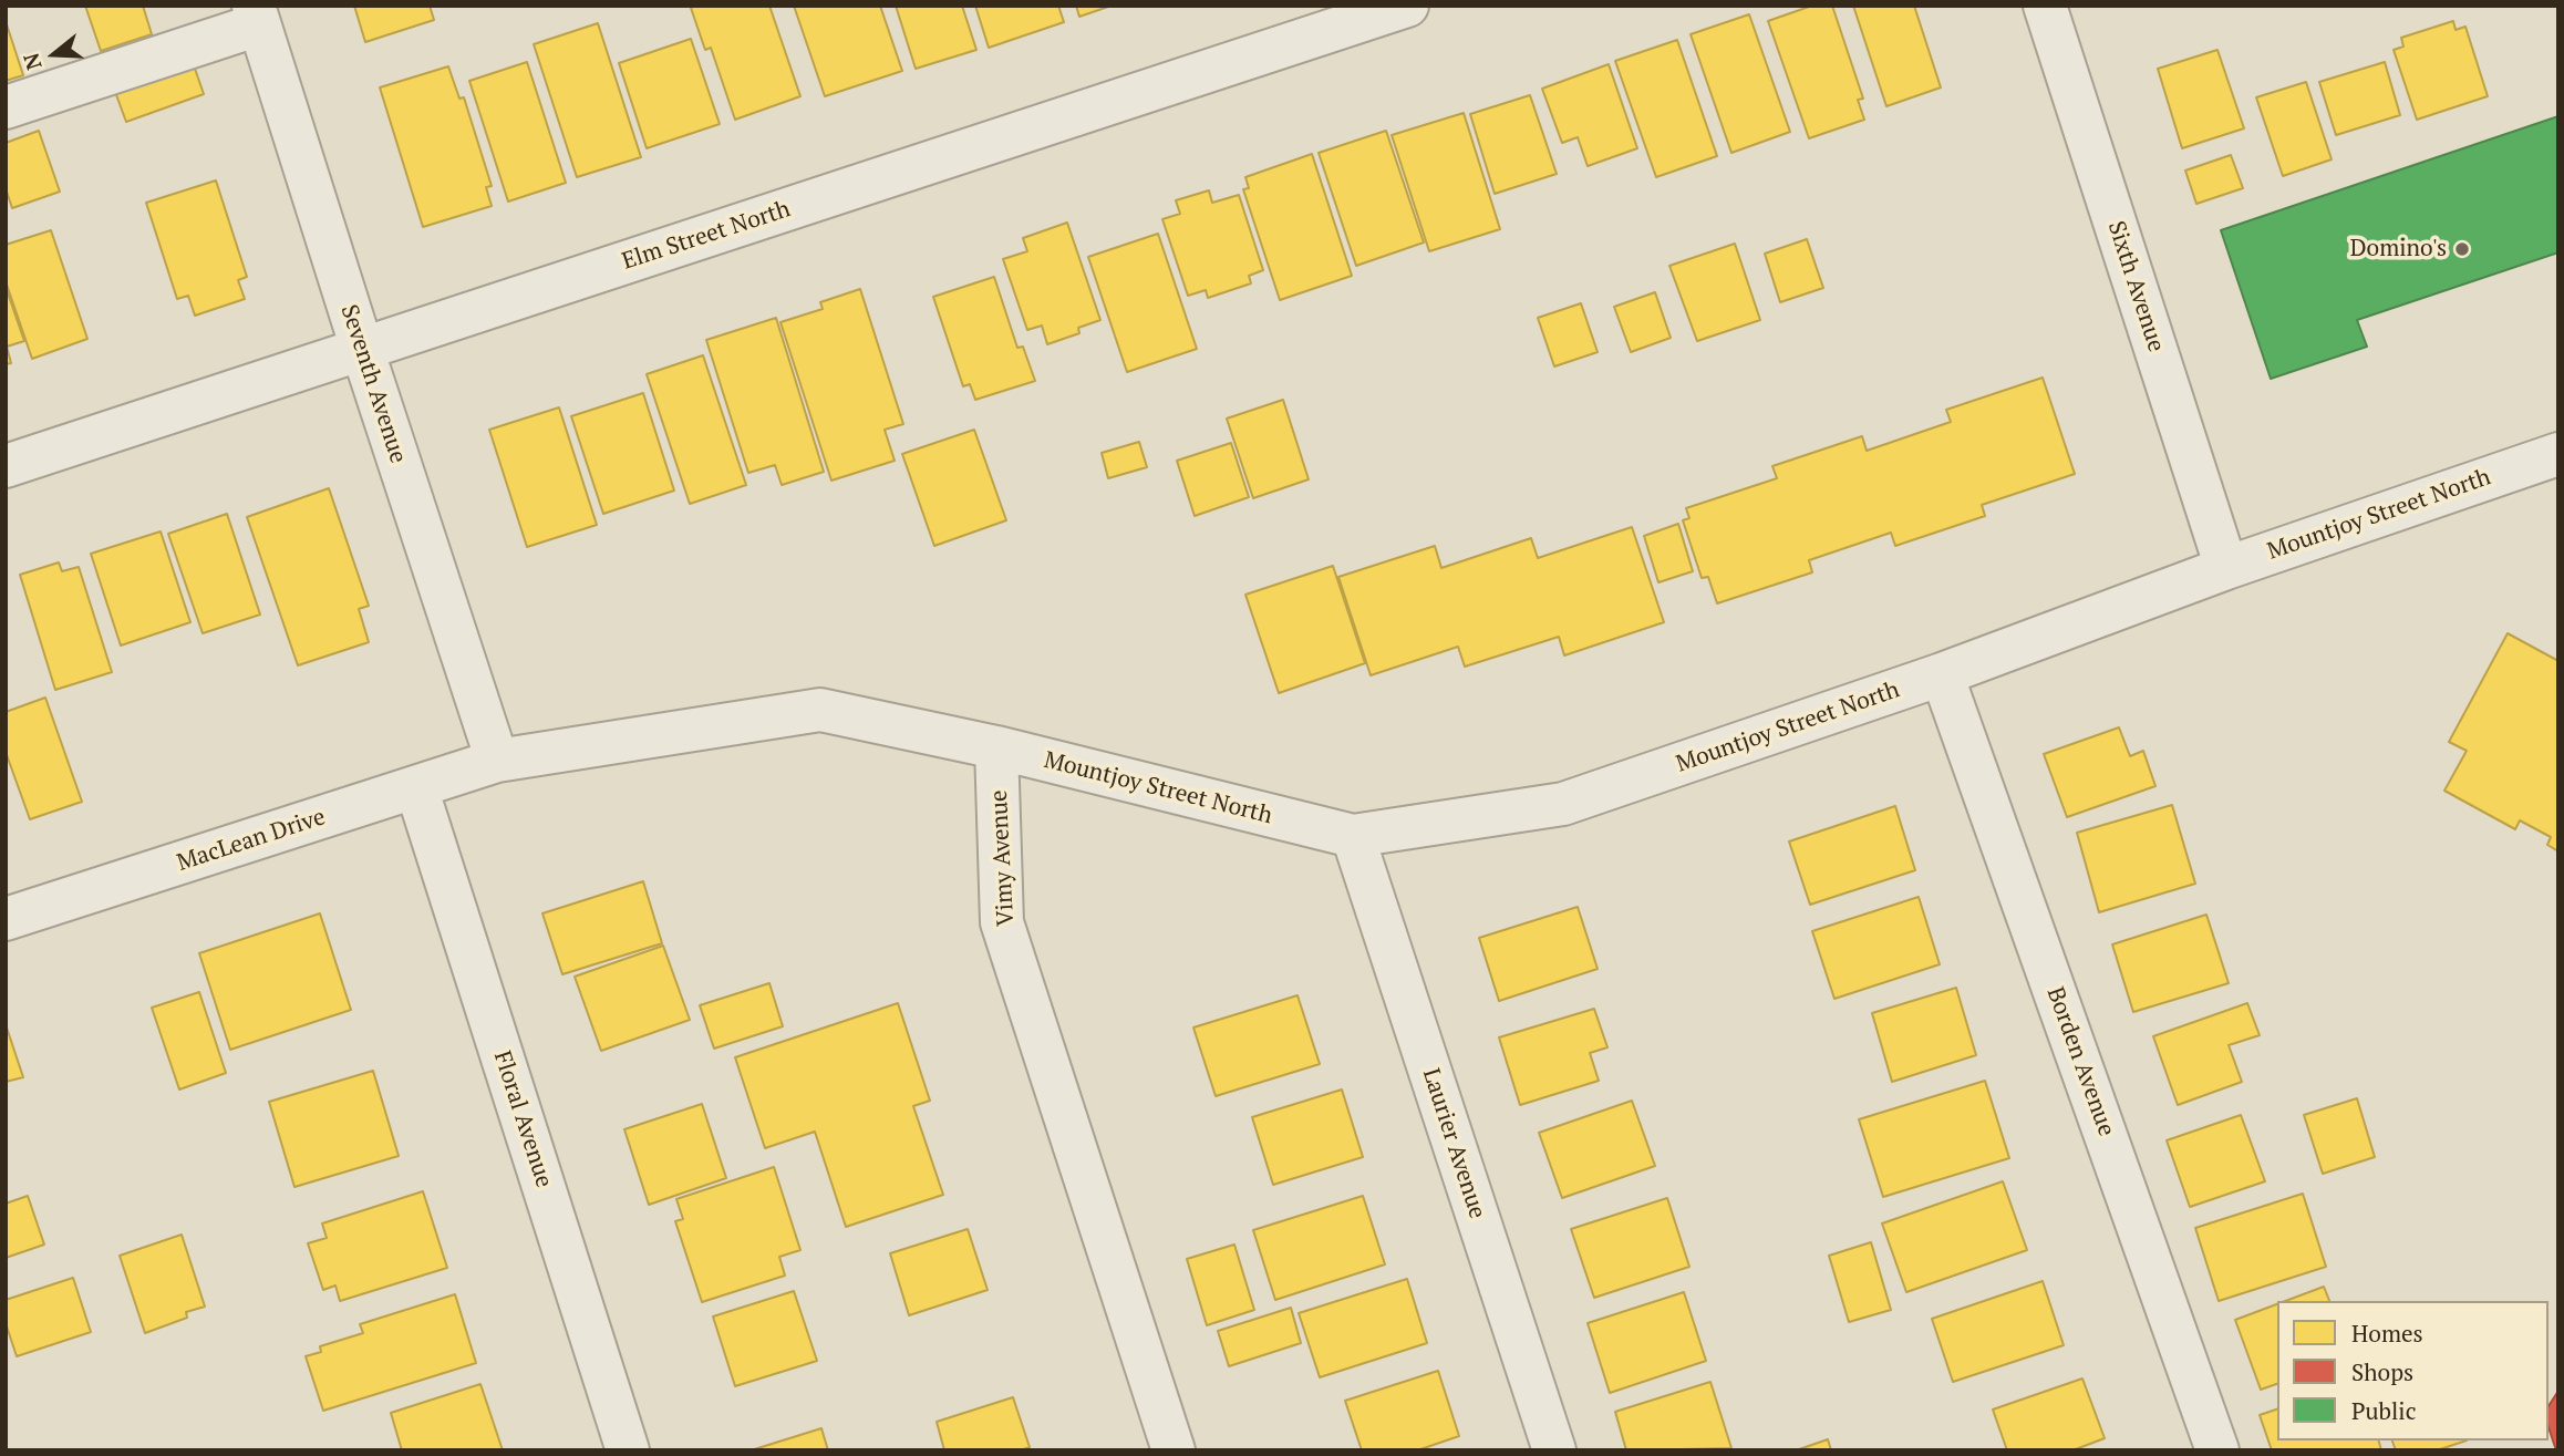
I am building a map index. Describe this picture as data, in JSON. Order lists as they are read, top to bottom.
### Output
{
  "streets": {
    "street": [
      "Elm Street North",
      "Sixth Avenue",
      "Seventh Avenue",
      "Mountjoy Street North",
      "MacLean Drive",
      "Vimy Avenue",
      "Borden Avenue",
      "Floral Avenue",
      "Laurier Avenue"
    ]
  },
  "crossings": [
    ["Elm Street North", "Seventh Avenue"],
    ["Sixth Avenue", "Mountjoy Street North"],
    ["Seventh Avenue", "MacLean Drive"],
    ["Mountjoy Street North", "Vimy Avenue"],
    ["Mountjoy Street North", "Borden Avenue"],
    ["Mountjoy Street North", "Laurier Avenue"],
    ["MacLean Drive", "Floral Avenue"]
  ],
  "places": ["Domino's"],
  "legend": ["Homes", "Shops", "Public"],
  "north": "left"
}
